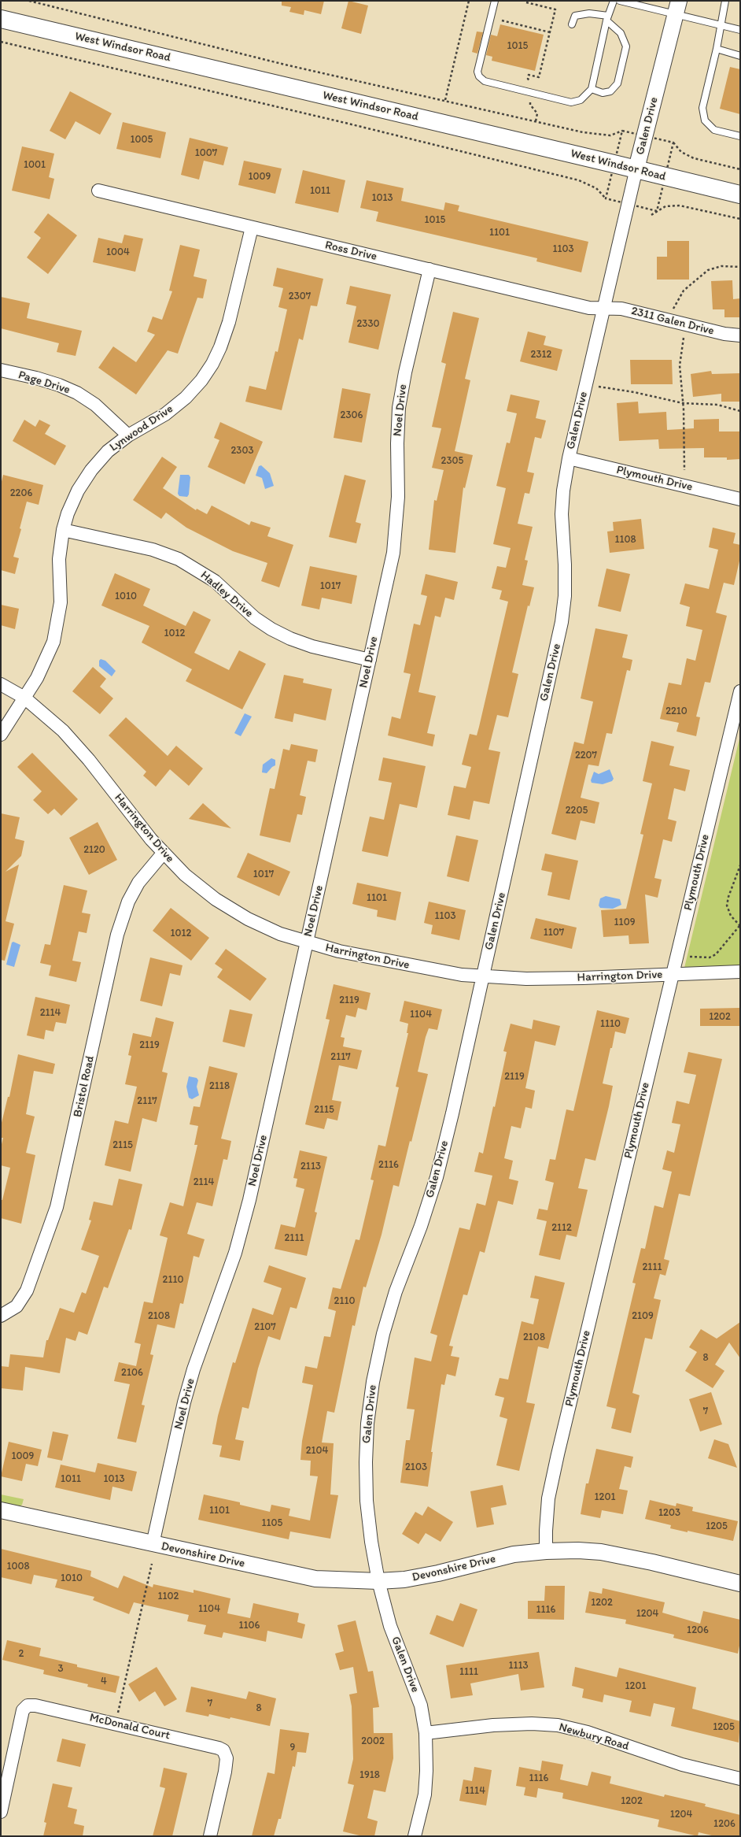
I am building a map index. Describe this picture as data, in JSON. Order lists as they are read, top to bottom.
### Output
{
  "streets": {
    "main road": ["West Windsor Road"],
    "street": [
      "Galen Drive",
      "Ross Drive",
      "2311 Galen Drive",
      "Page Drive",
      "Noel Drive",
      "Lynwood Drive",
      "Plymouth Drive",
      "Hadley Drive",
      "Harrington Drive",
      "Bristol Road",
      "Devonshire Drive",
      "McDonald Court",
      "Newbury Road"
    ]
  },
  "crossings": [
    ["West Windsor Road", "Galen Drive"],
    ["Galen Drive", "Ross Drive"],
    ["Galen Drive", "2311 Galen Drive"],
    ["Galen Drive", "Plymouth Drive"],
    ["Galen Drive", "Harrington Drive"],
    ["Galen Drive", "Devonshire Drive"],
    ["Galen Drive", "Newbury Road"],
    ["Ross Drive", "2311 Galen Drive"],
    ["Ross Drive", "Noel Drive"],
    ["Ross Drive", "Lynwood Drive"],
    ["Page Drive", "Lynwood Drive"],
    ["Noel Drive", "Hadley Drive"],
    ["Noel Drive", "Harrington Drive"],
    ["Noel Drive", "Devonshire Drive"],
    ["Lynwood Drive", "Hadley Drive"],
    ["Lynwood Drive", "Harrington Drive"],
    ["Plymouth Drive", "Harrington Drive"],
    ["Plymouth Drive", "Devonshire Drive"],
    ["Harrington Drive", "Bristol Road"]
  ],
  "house_numbers": [
    "1015",
    "1005",
    "1007",
    "1001",
    "1009",
    "1011",
    "1013",
    "1015",
    "1101",
    "1103",
    "1004",
    "2307",
    "2330",
    "2312",
    "2306",
    "2303",
    "2305",
    "2206",
    "1108",
    "1017",
    "1010",
    "1012",
    "2210",
    "2207",
    "2205",
    "2120",
    "1017",
    "1101",
    "1103",
    "1109",
    "1107",
    "1012",
    "2119",
    "2114",
    "1104",
    "1202",
    "1110",
    "2119",
    "2117",
    "2119",
    "2118",
    "2117",
    "2115",
    "2115",
    "2116",
    "2113",
    "2114",
    "2112",
    "2111",
    "2111",
    "2110",
    "2110",
    "2108",
    "2109",
    "2107",
    "2108",
    "8",
    "2106",
    "7",
    "2104",
    "1009",
    "2103",
    "1011",
    "1013",
    "1201",
    "1101",
    "1203",
    "1105",
    "1205",
    "1008",
    "1010",
    "1102",
    "1202",
    "1104",
    "1116",
    "1204",
    "1106",
    "1206",
    "2",
    "1113",
    "3",
    "1111",
    "4",
    "1201",
    "7",
    "8",
    "1205",
    "2002",
    "9",
    "1918",
    "1116",
    "1114",
    "1202",
    "1204",
    "1206"
  ]
}
